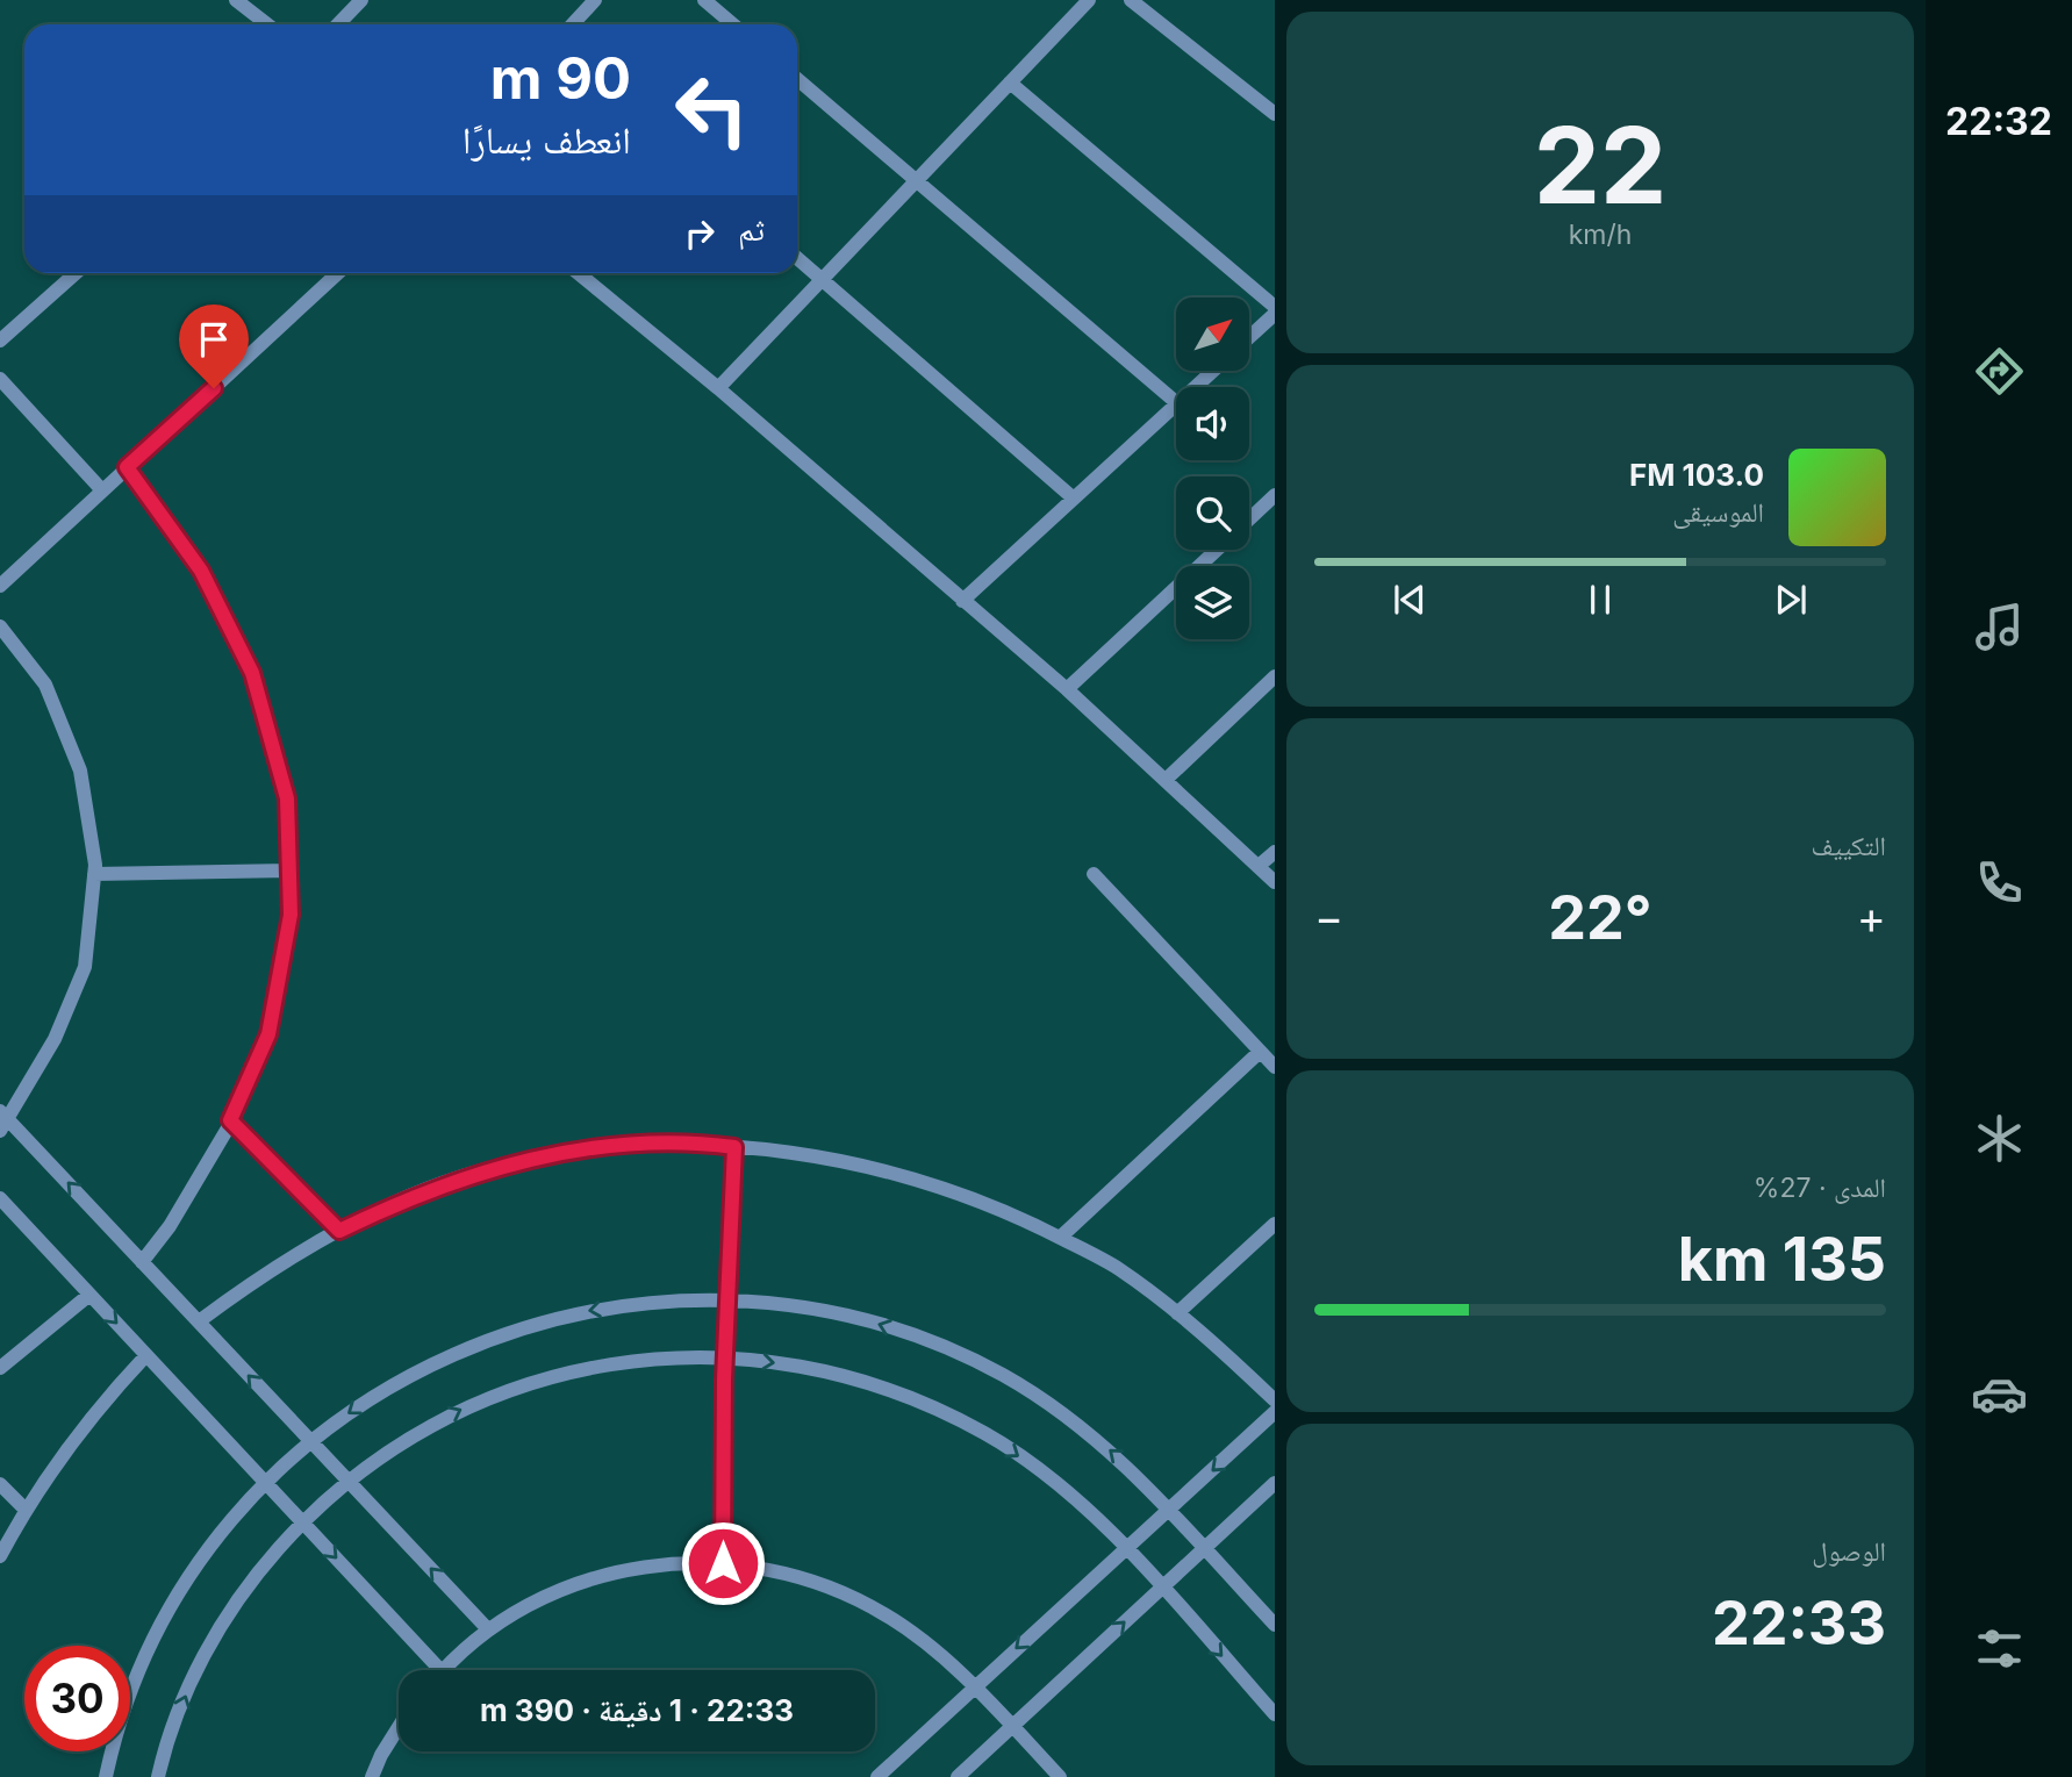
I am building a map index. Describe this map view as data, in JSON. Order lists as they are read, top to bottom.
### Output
{
  "north": "top right",
  "page": {
    "tabs": "22:32",
    "tile": [
      ["22", "km/h"],
      "التكييف",
      ["المدى · 27%", "135 km"],
      ["الوصول", "22:33"]
    ],
    "turn": ["90 m", "انعطف يسارًا"],
    "then": "ثم",
    "song": ["103.0 FM", "الموسيقى"],
    "heat": ["−", "22°", "+"],
    "limit": "30",
    "trip": "22:33 · 1 دقيقة · 390 m"
  }
}
